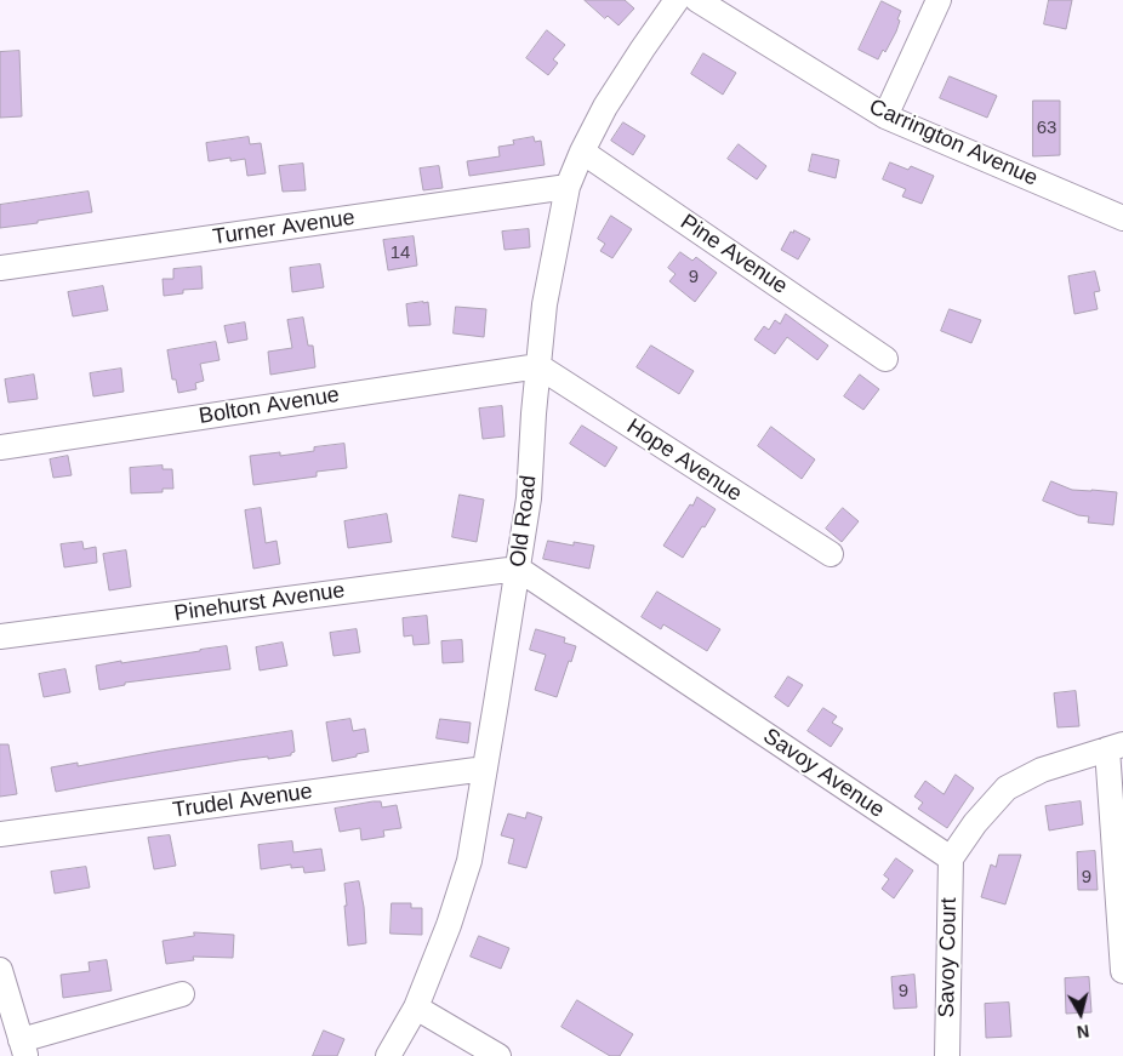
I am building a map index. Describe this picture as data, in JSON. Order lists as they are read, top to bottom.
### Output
{
  "streets": {
    "street": [
      "Carrington Avenue",
      "Turner Avenue",
      "Pine Avenue",
      "Bolton Avenue",
      "Hope Avenue",
      "Old Road",
      "Pinehurst Avenue",
      "Savoy Avenue",
      "Trudel Avenue",
      "Savoy Court"
    ]
  },
  "crossings": [
    ["Turner Avenue", "Old Road"],
    ["Pine Avenue", "Old Road"],
    ["Bolton Avenue", "Hope Avenue"],
    ["Bolton Avenue", "Old Road"],
    ["Hope Avenue", "Old Road"],
    ["Old Road", "Pinehurst Avenue"],
    ["Old Road", "Savoy Avenue"],
    ["Old Road", "Trudel Avenue"],
    ["Pinehurst Avenue", "Savoy Avenue"],
    ["Savoy Avenue", "Savoy Court"]
  ],
  "house_numbers": [
    "63",
    "14",
    "9",
    "9",
    "9"
  ],
  "north": "bottom"
}
